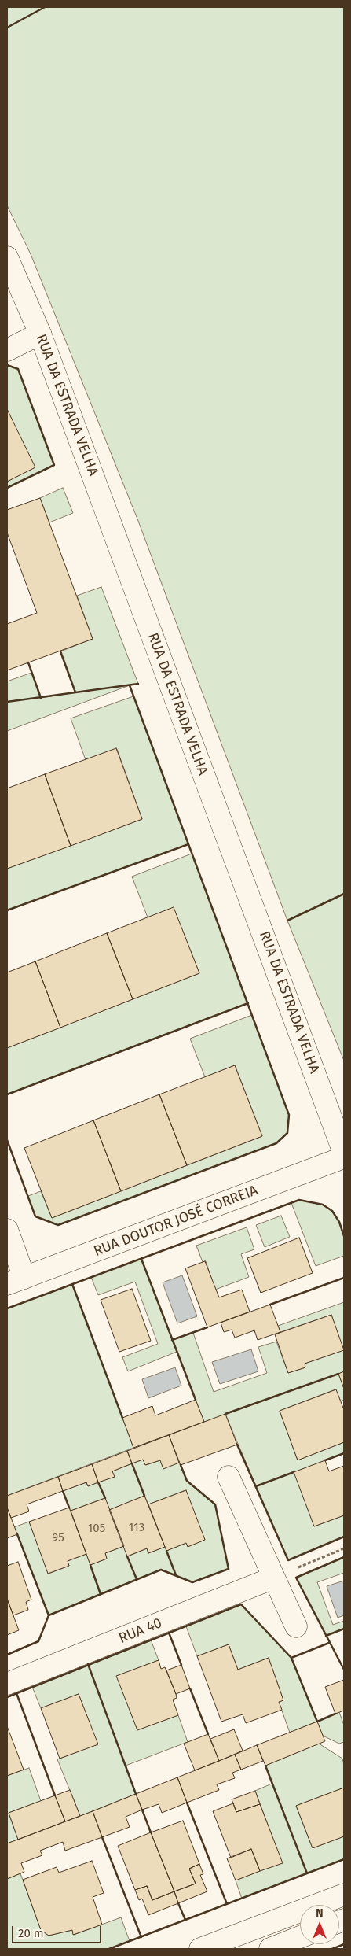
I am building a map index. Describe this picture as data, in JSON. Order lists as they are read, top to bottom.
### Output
{
  "streets": {
    "street": ["RUA DA ESTRADA VELHA", "RUA DOUTOR JOSÉ CORREIA", "RUA 40"]
  },
  "house_numbers": ["113", "105", "95"],
  "scale_bar": "20 m",
  "north": "top"
}
